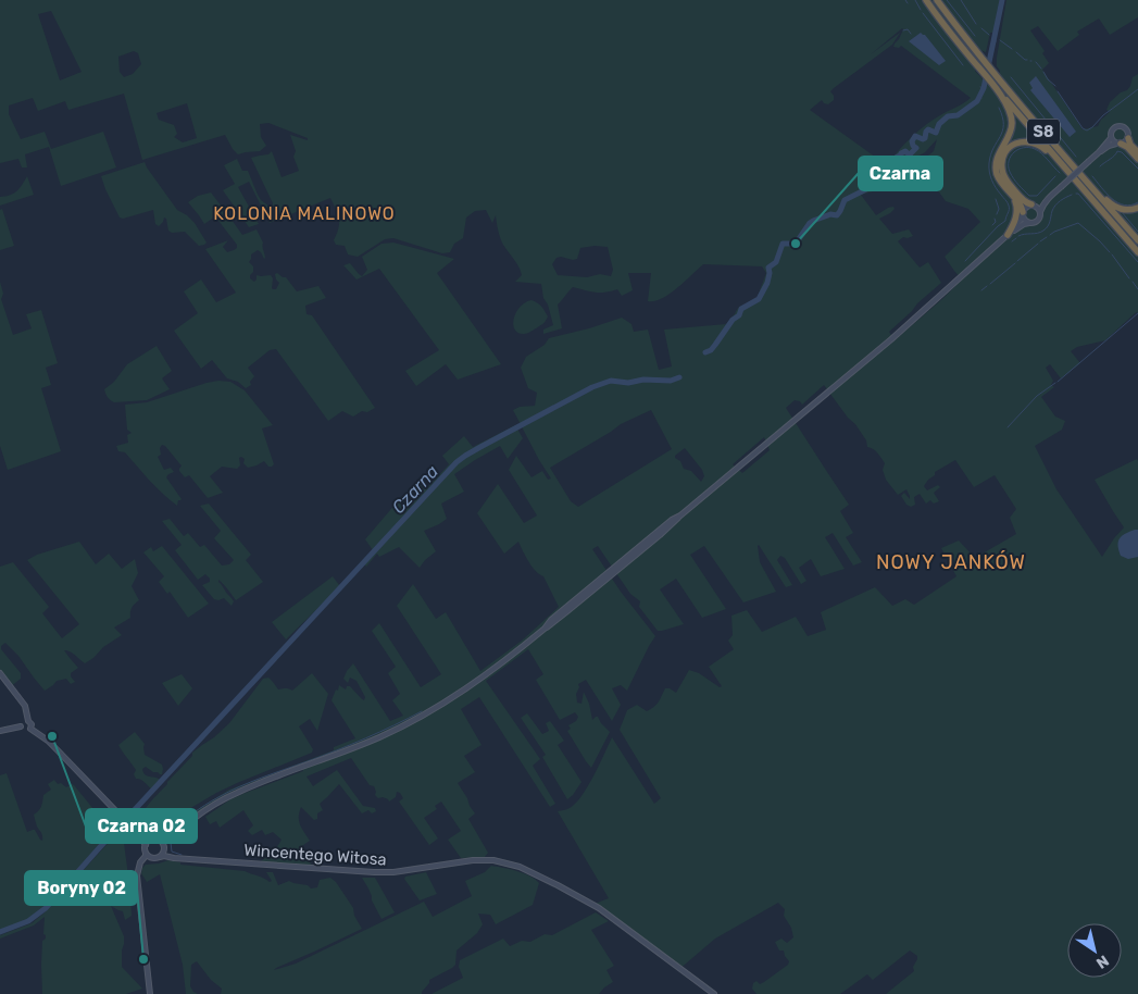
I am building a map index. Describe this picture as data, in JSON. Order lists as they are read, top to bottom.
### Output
{
  "streets": {
    "highway": ["S8"],
    "main road": ["Wincentego Witosa"]
  },
  "districts": ["KOLONIA MALINOWO", "NOWY JANKÓW"],
  "water": ["Czarna"],
  "places": ["Czarna", "Czarna 02", "Boryny 02"],
  "north": "bottom right"
}
